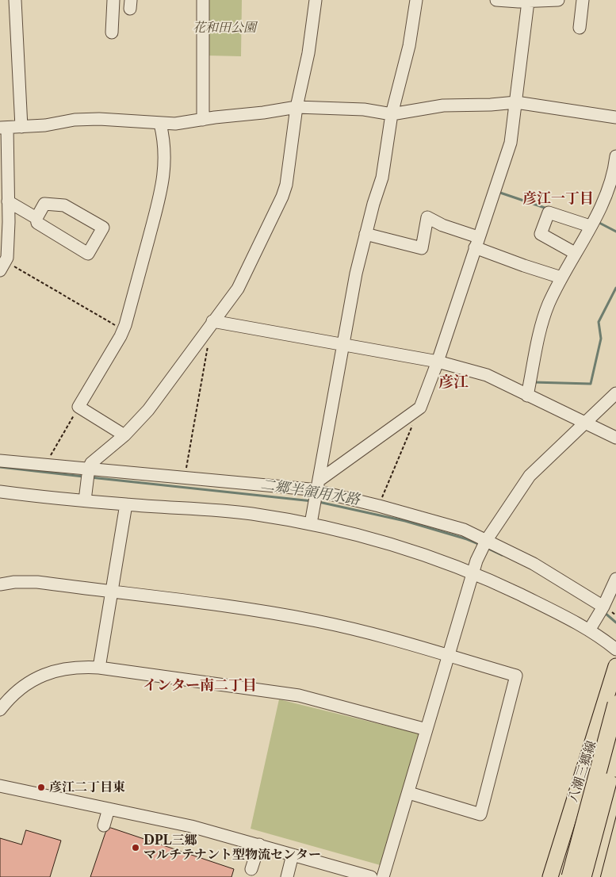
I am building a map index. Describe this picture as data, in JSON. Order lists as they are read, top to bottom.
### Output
{
  "streets": {
    "main road": ["八潮三郷線"]
  },
  "districts": ["彦江一丁目", "彦江", "インター南二丁目"],
  "water": ["二郷半領用水路"],
  "parks": ["花和田公園"],
  "places": ["彦江二丁目東", "DPL三郷 マルチテナント型物流センター"]
}
